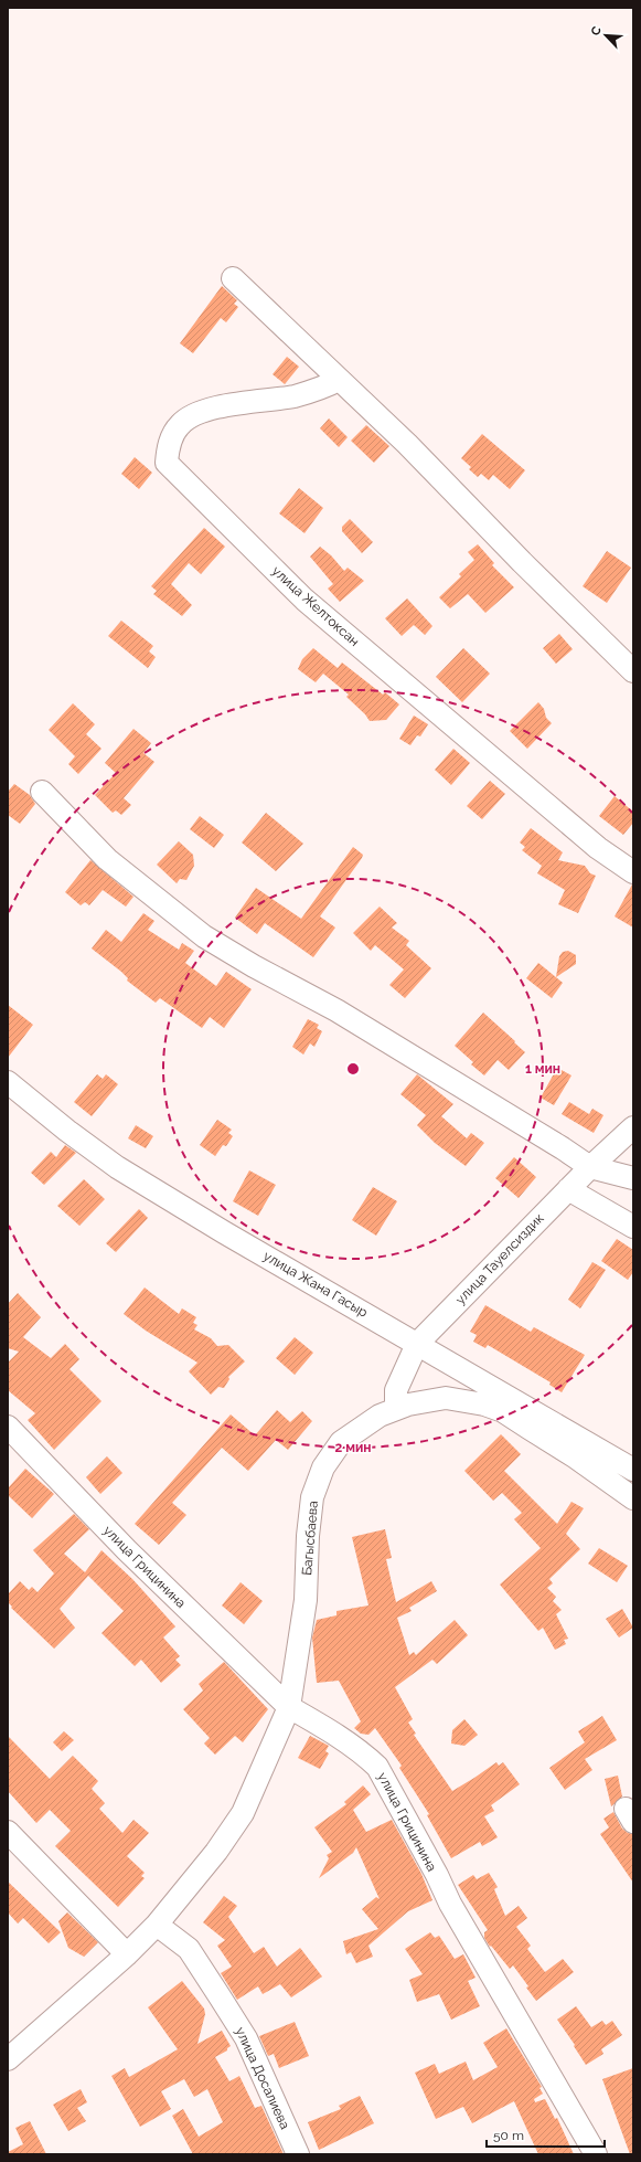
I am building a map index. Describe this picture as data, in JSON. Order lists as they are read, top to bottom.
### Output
{
  "streets": {
    "street": [
      "улица Желтоксан",
      "улица Тауелсиздик",
      "улица Жана Гасыр",
      "Багысбаева",
      "улица Грицинина",
      "улица Досалиева"
    ]
  },
  "crossings": [
    ["улица Тауелсиздик", "улица Жана Гасыр"],
    ["улица Тауелсиздик", "Багысбаева"],
    ["улица Жана Гасыр", "Багысбаева"],
    ["Багысбаева", "улица Грицинина"],
    ["Багысбаева", "улица Досалиева"]
  ],
  "scale_bar": "50 m",
  "north": "top left",
  "rings": ["1 мин", "2 мин"]
}
